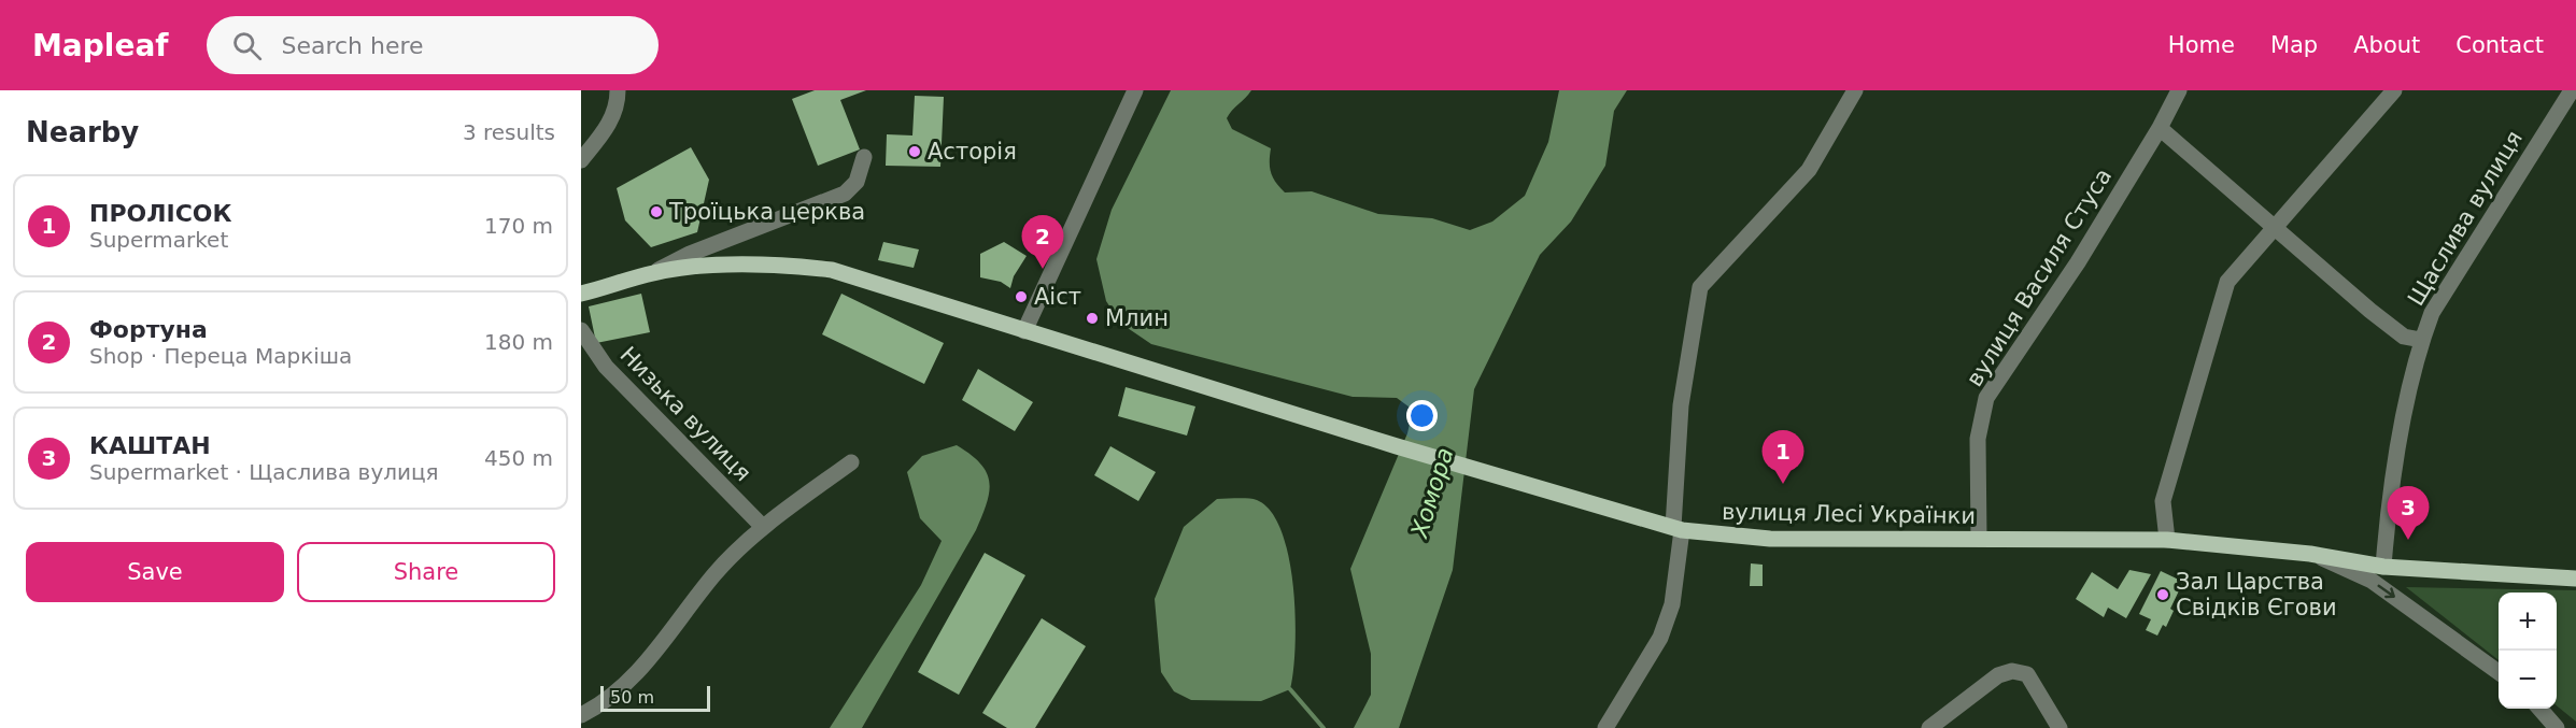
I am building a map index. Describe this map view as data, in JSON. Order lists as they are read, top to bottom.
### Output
{
  "streets": {
    "main road": ["вулиця Лесі Українки"],
    "street": ["Щаслива вулиця", "вулиця Василя Стуса", "Низька вулиця"]
  },
  "crossings": [
    ["Щаслива вулиця", "вулиця Лесі Українки"],
    ["вулиця Василя Стуса", "вулиця Лесі Українки"]
  ],
  "water": ["Хомора"],
  "places": [
    "Асторія",
    "Троїцька церква",
    "Аіст",
    "Млин",
    "Зал Царства Свідків Єгови"
  ],
  "scale_bar": "50 m",
  "page": {
    "header": "Mapleaf",
    "search": "Search here",
    "nav": [
      "Home",
      "Map",
      "About",
      "Contact"
    ],
    "heading": ["Nearby", "3 results"],
    "list": [
      {
        "mark": "1",
        "name": "ПРОЛІСОК",
        "note": "Supermarket",
        "value": "170 m"
      },
      {
        "mark": "2",
        "name": "Фортуна",
        "note": "Shop · Переца Маркіша",
        "value": "180 m"
      },
      {
        "mark": "3",
        "name": "КАШТАН",
        "note": "Supermarket · Щаслива вулиця",
        "value": "450 m"
      }
    ],
    "pins": ["2", "1", "3"],
    "buttons": ["Save", "Share"],
    "map_buttons": ["+", "−"],
    "scale": "50 m"
  }
}
